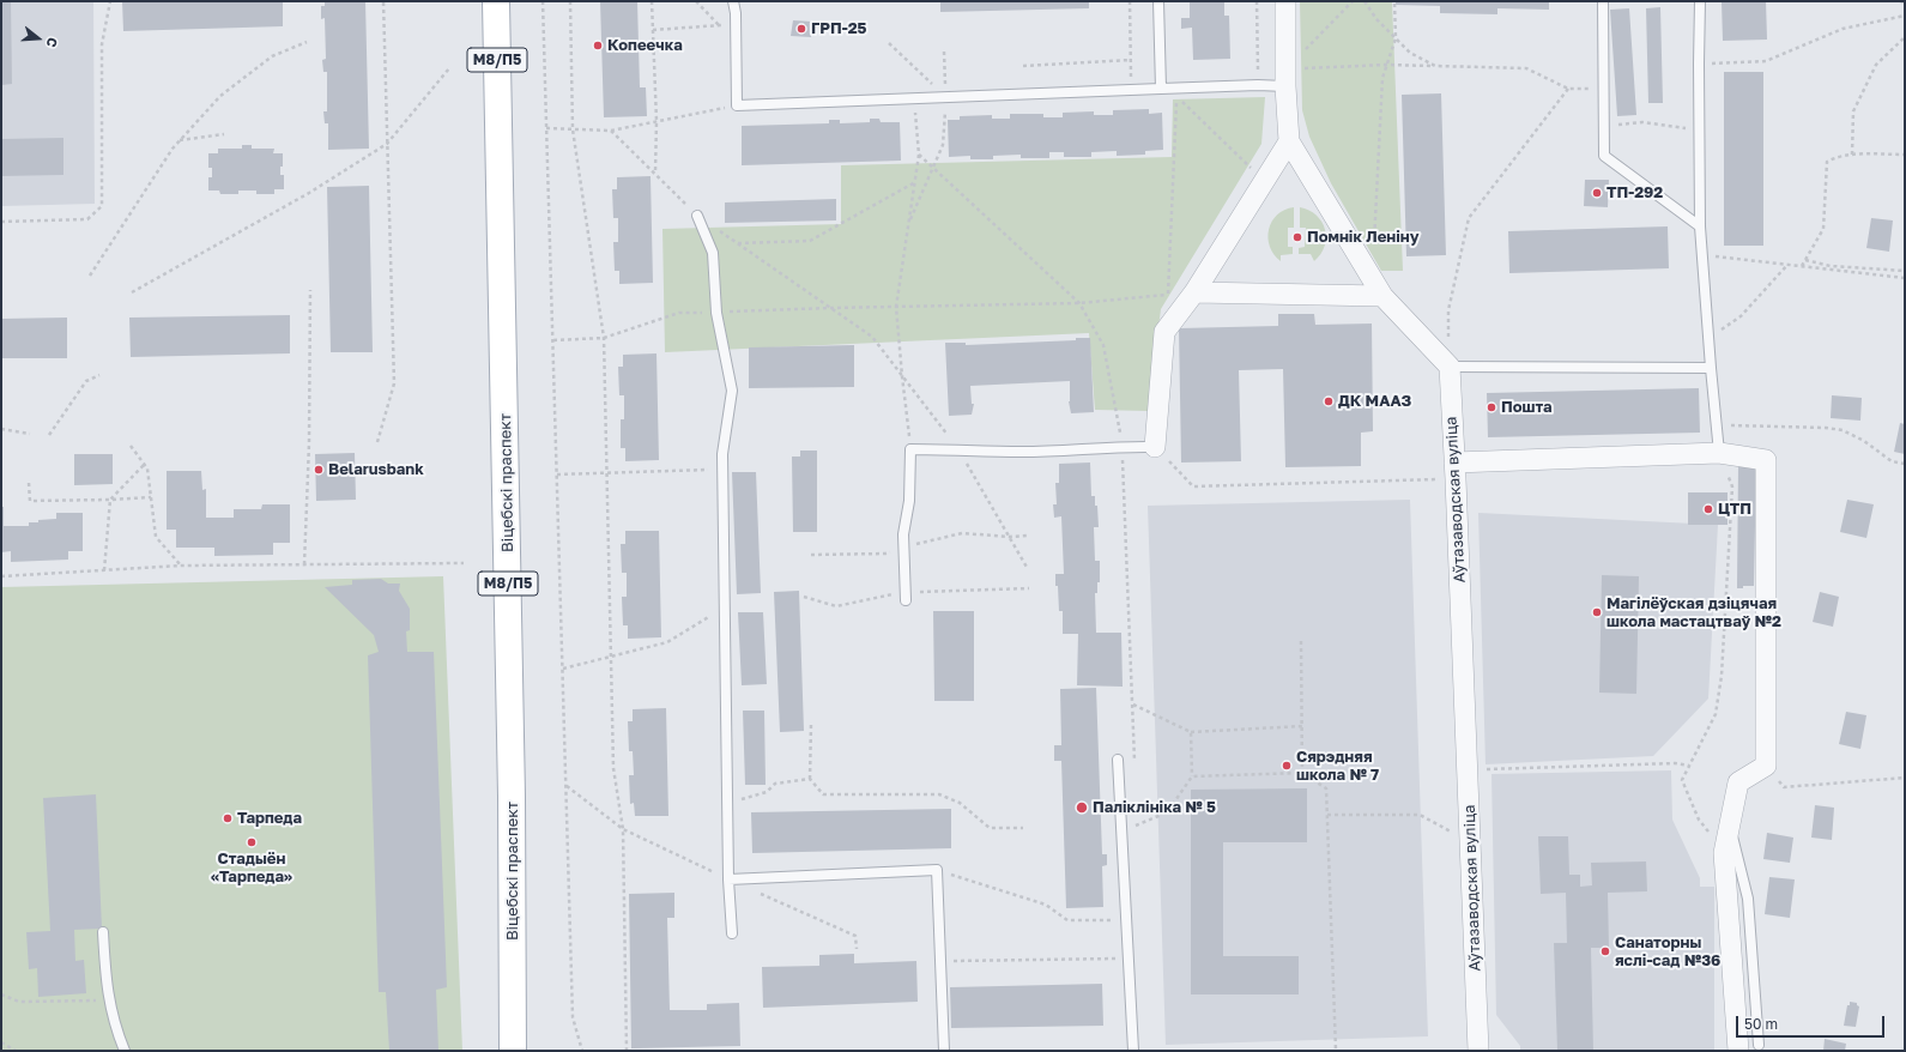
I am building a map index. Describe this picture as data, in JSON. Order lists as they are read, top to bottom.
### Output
{
  "streets": {
    "main road": ["М8/П5", "Віцебскі праспект"],
    "street": ["Аўтазаводская вуліца"]
  },
  "places": [
    "ГРП-25",
    "Копеечка",
    "ТП-292",
    "Помнік Леніну",
    "ДК МААЗ",
    "Пошта",
    "Belarusbank",
    "ЦТП",
    "Магілёўская дзіцячая школа мастацтваў №2",
    "Сярэдняя школа № 7",
    "Паліклініка № 5",
    "Тарпеда",
    "Стадыён «Тарпеда»",
    "Санаторны яслі-сад №36"
  ],
  "scale_bar": "50 m",
  "north": "right"
}
